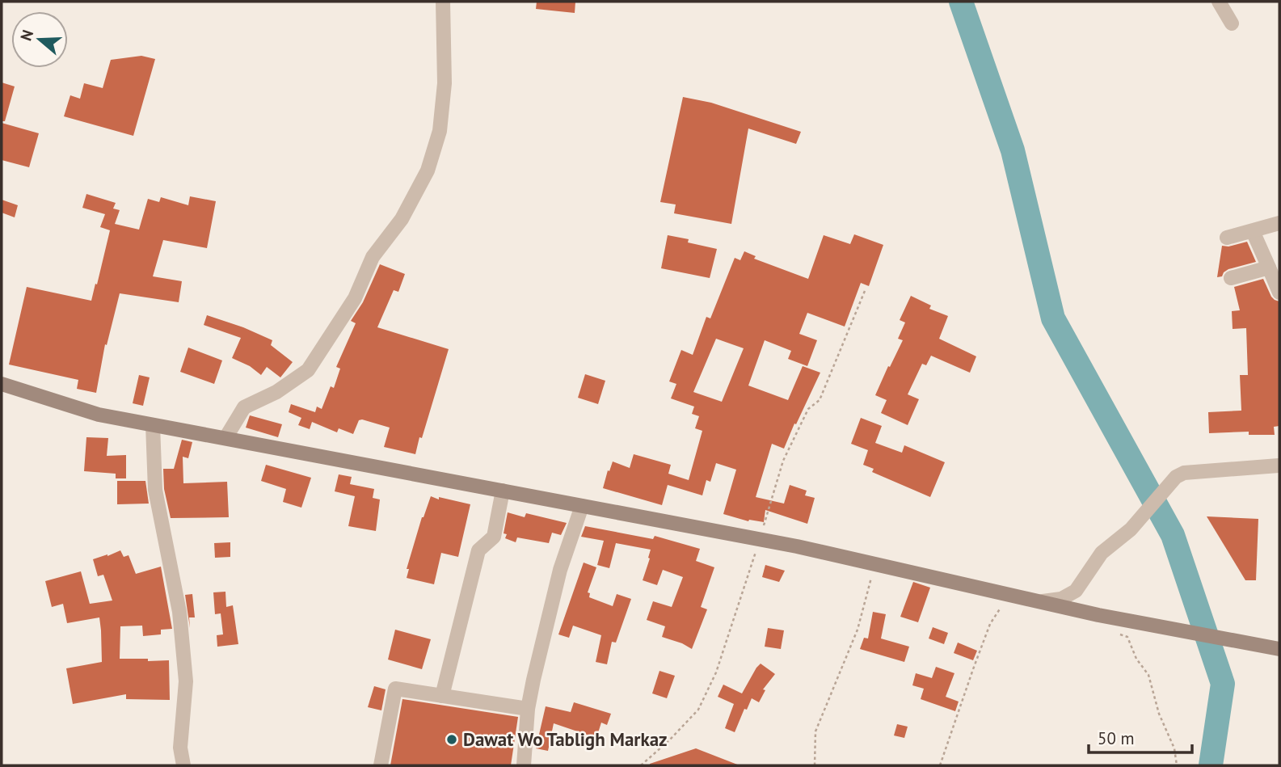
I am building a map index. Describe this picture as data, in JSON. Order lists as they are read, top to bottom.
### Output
{
  "places": ["Dawat Wo Tabligh Markaz"],
  "scale_bar": "50 m",
  "north": "left"
}
